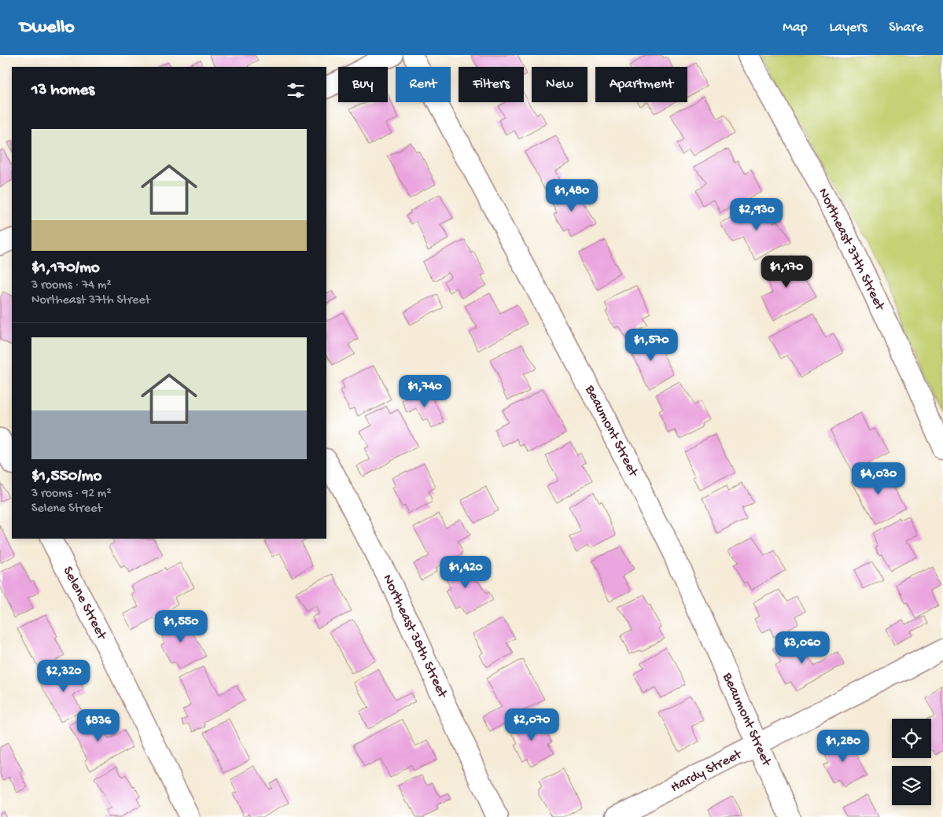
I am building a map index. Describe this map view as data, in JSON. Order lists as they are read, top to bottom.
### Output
{
  "streets": {
    "street": [
      "Northeast 37th Street",
      "Beaumont Street",
      "Selene Street",
      "Northeast 38th Street",
      "Hardy Street"
    ]
  },
  "crossings": [
    ["Beaumont Street", "Hardy Street"]
  ],
  "page": {
    "header": "Dwello",
    "nav": ["Map", "Layers", "Share"],
    "chip": [
      "Buy",
      "Rent",
      "Filters",
      "New",
      "Apartment"
    ],
    "heading": "13 homes",
    "list": [
      {
        "name": "$1,170/mo",
        "note": "3 rooms · 74 m² · Northeast 37th Street"
      },
      {
        "name": "$1,550/mo",
        "note": "3 rooms · 92 m² · Selene Street"
      }
    ],
    "price": [
      "$1,480",
      "$2,930",
      "$1,170",
      "$1,570",
      "$1,740",
      "$4,030",
      "$1,420",
      "$1,550",
      "$3,060",
      "$2,320",
      "$2,070",
      "$836",
      "$1,280"
    ]
  }
}
